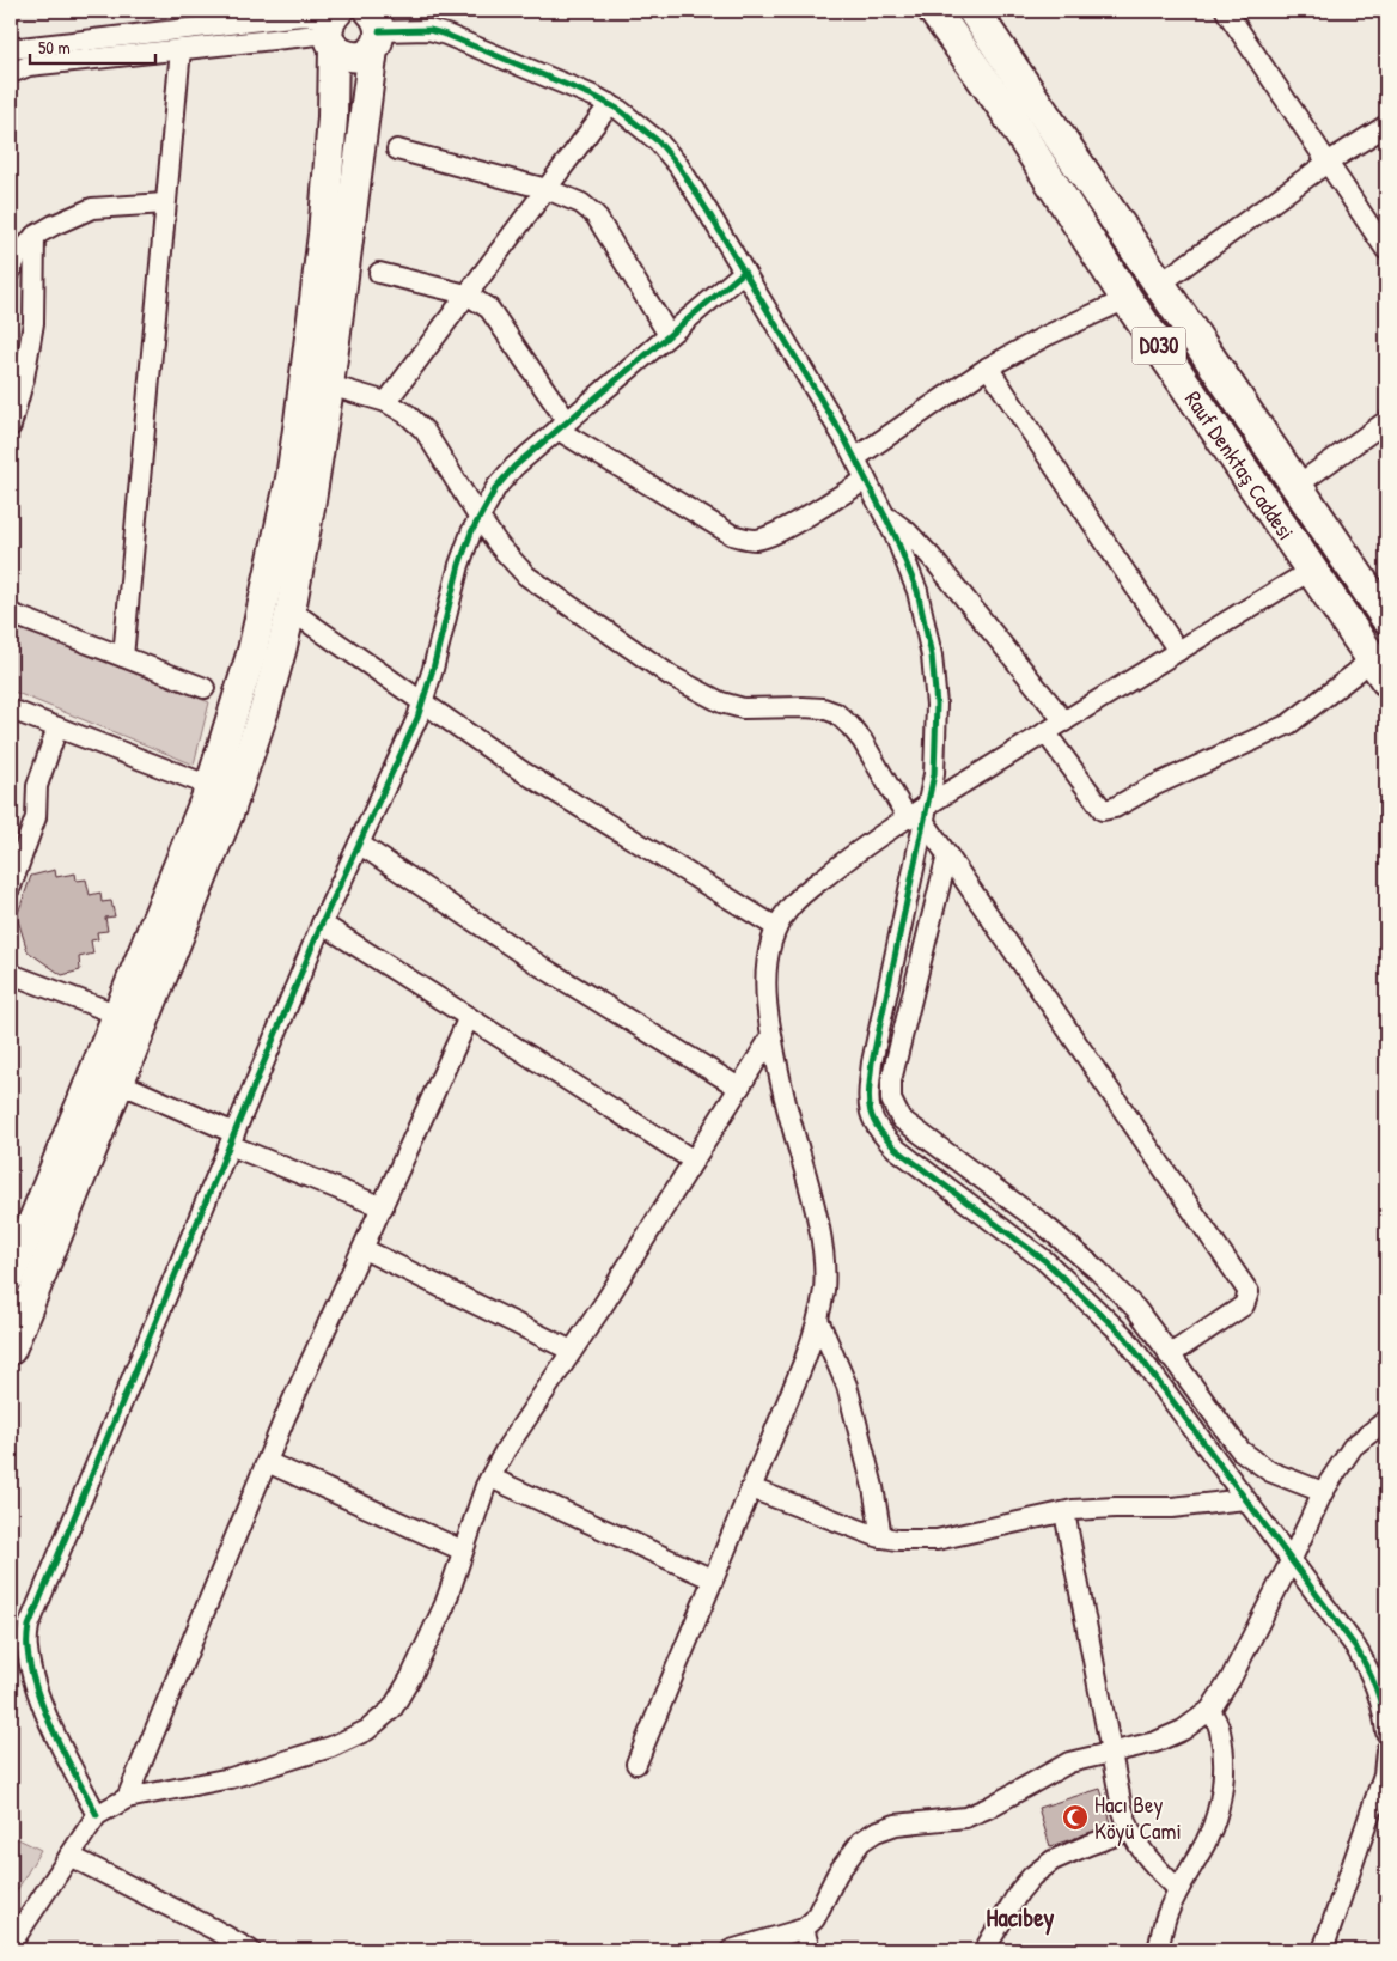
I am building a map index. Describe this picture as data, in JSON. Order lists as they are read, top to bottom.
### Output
{
  "streets": {
    "main road": ["D030", "Rauf Denktaş Caddesi"]
  },
  "districts": ["Hacıbey"],
  "places": {
    "mosque": ["Hacı Bey Köyü Cami"]
  },
  "scale_bar": "50 m"
}
